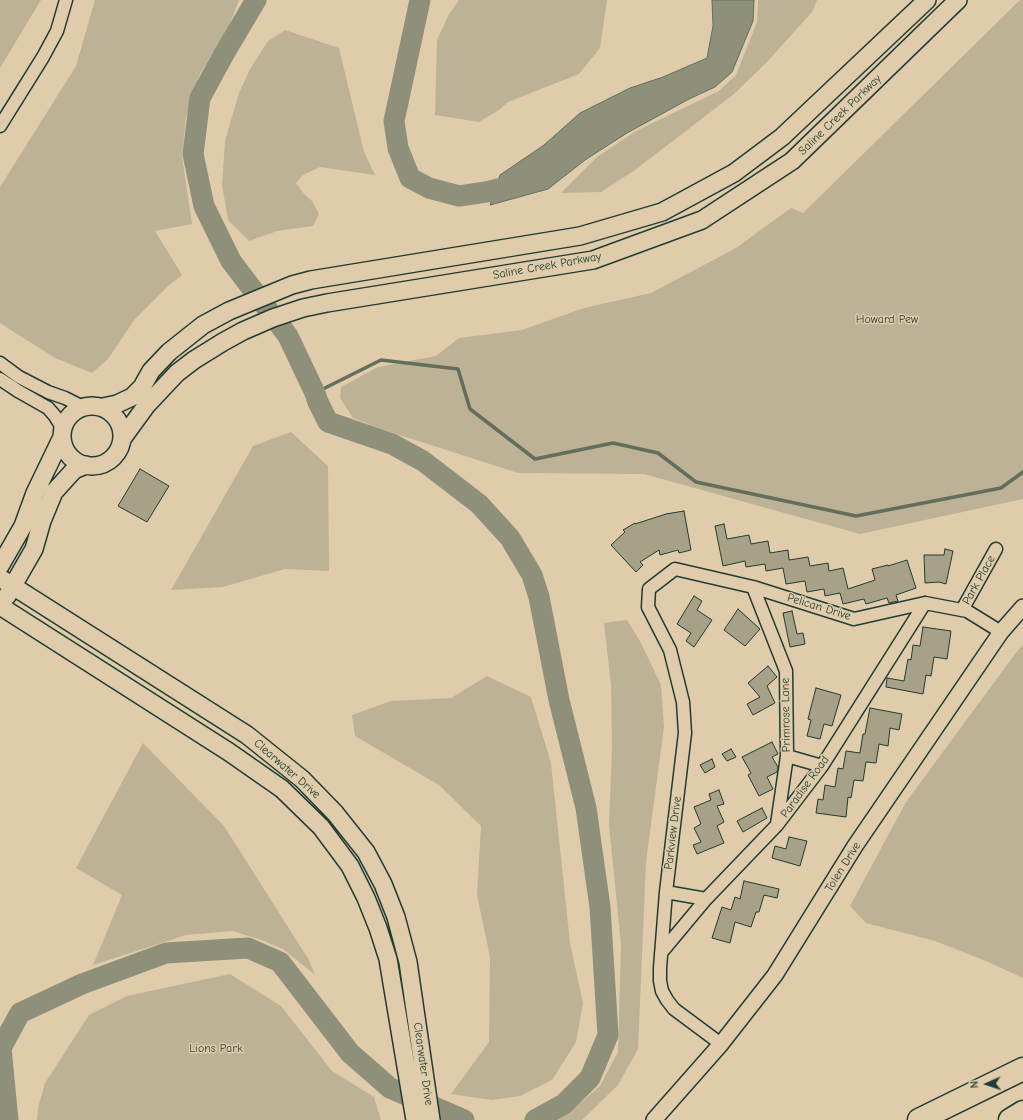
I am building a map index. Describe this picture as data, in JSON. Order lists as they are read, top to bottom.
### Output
{
  "streets": {
    "main road": ["Saline Creek Parkway", "Clearwater Drive"],
    "street": [
      "Park Place",
      "Pelican Drive",
      "Primrose Lane",
      "Paradise Road",
      "Parkview Drive",
      "Tolen Drive"
    ]
  },
  "crossings": [
    ["Park Place", "Pelican Drive"],
    ["Pelican Drive", "Primrose Lane"],
    ["Pelican Drive", "Paradise Road"],
    ["Pelican Drive", "Parkview Drive"],
    ["Pelican Drive", "Tolen Drive"],
    ["Primrose Lane", "Paradise Road"],
    ["Paradise Road", "Parkview Drive"],
    ["Parkview Drive", "Tolen Drive"]
  ],
  "parks": ["Howard Pew", "Lions Park"],
  "north": "left"
}
